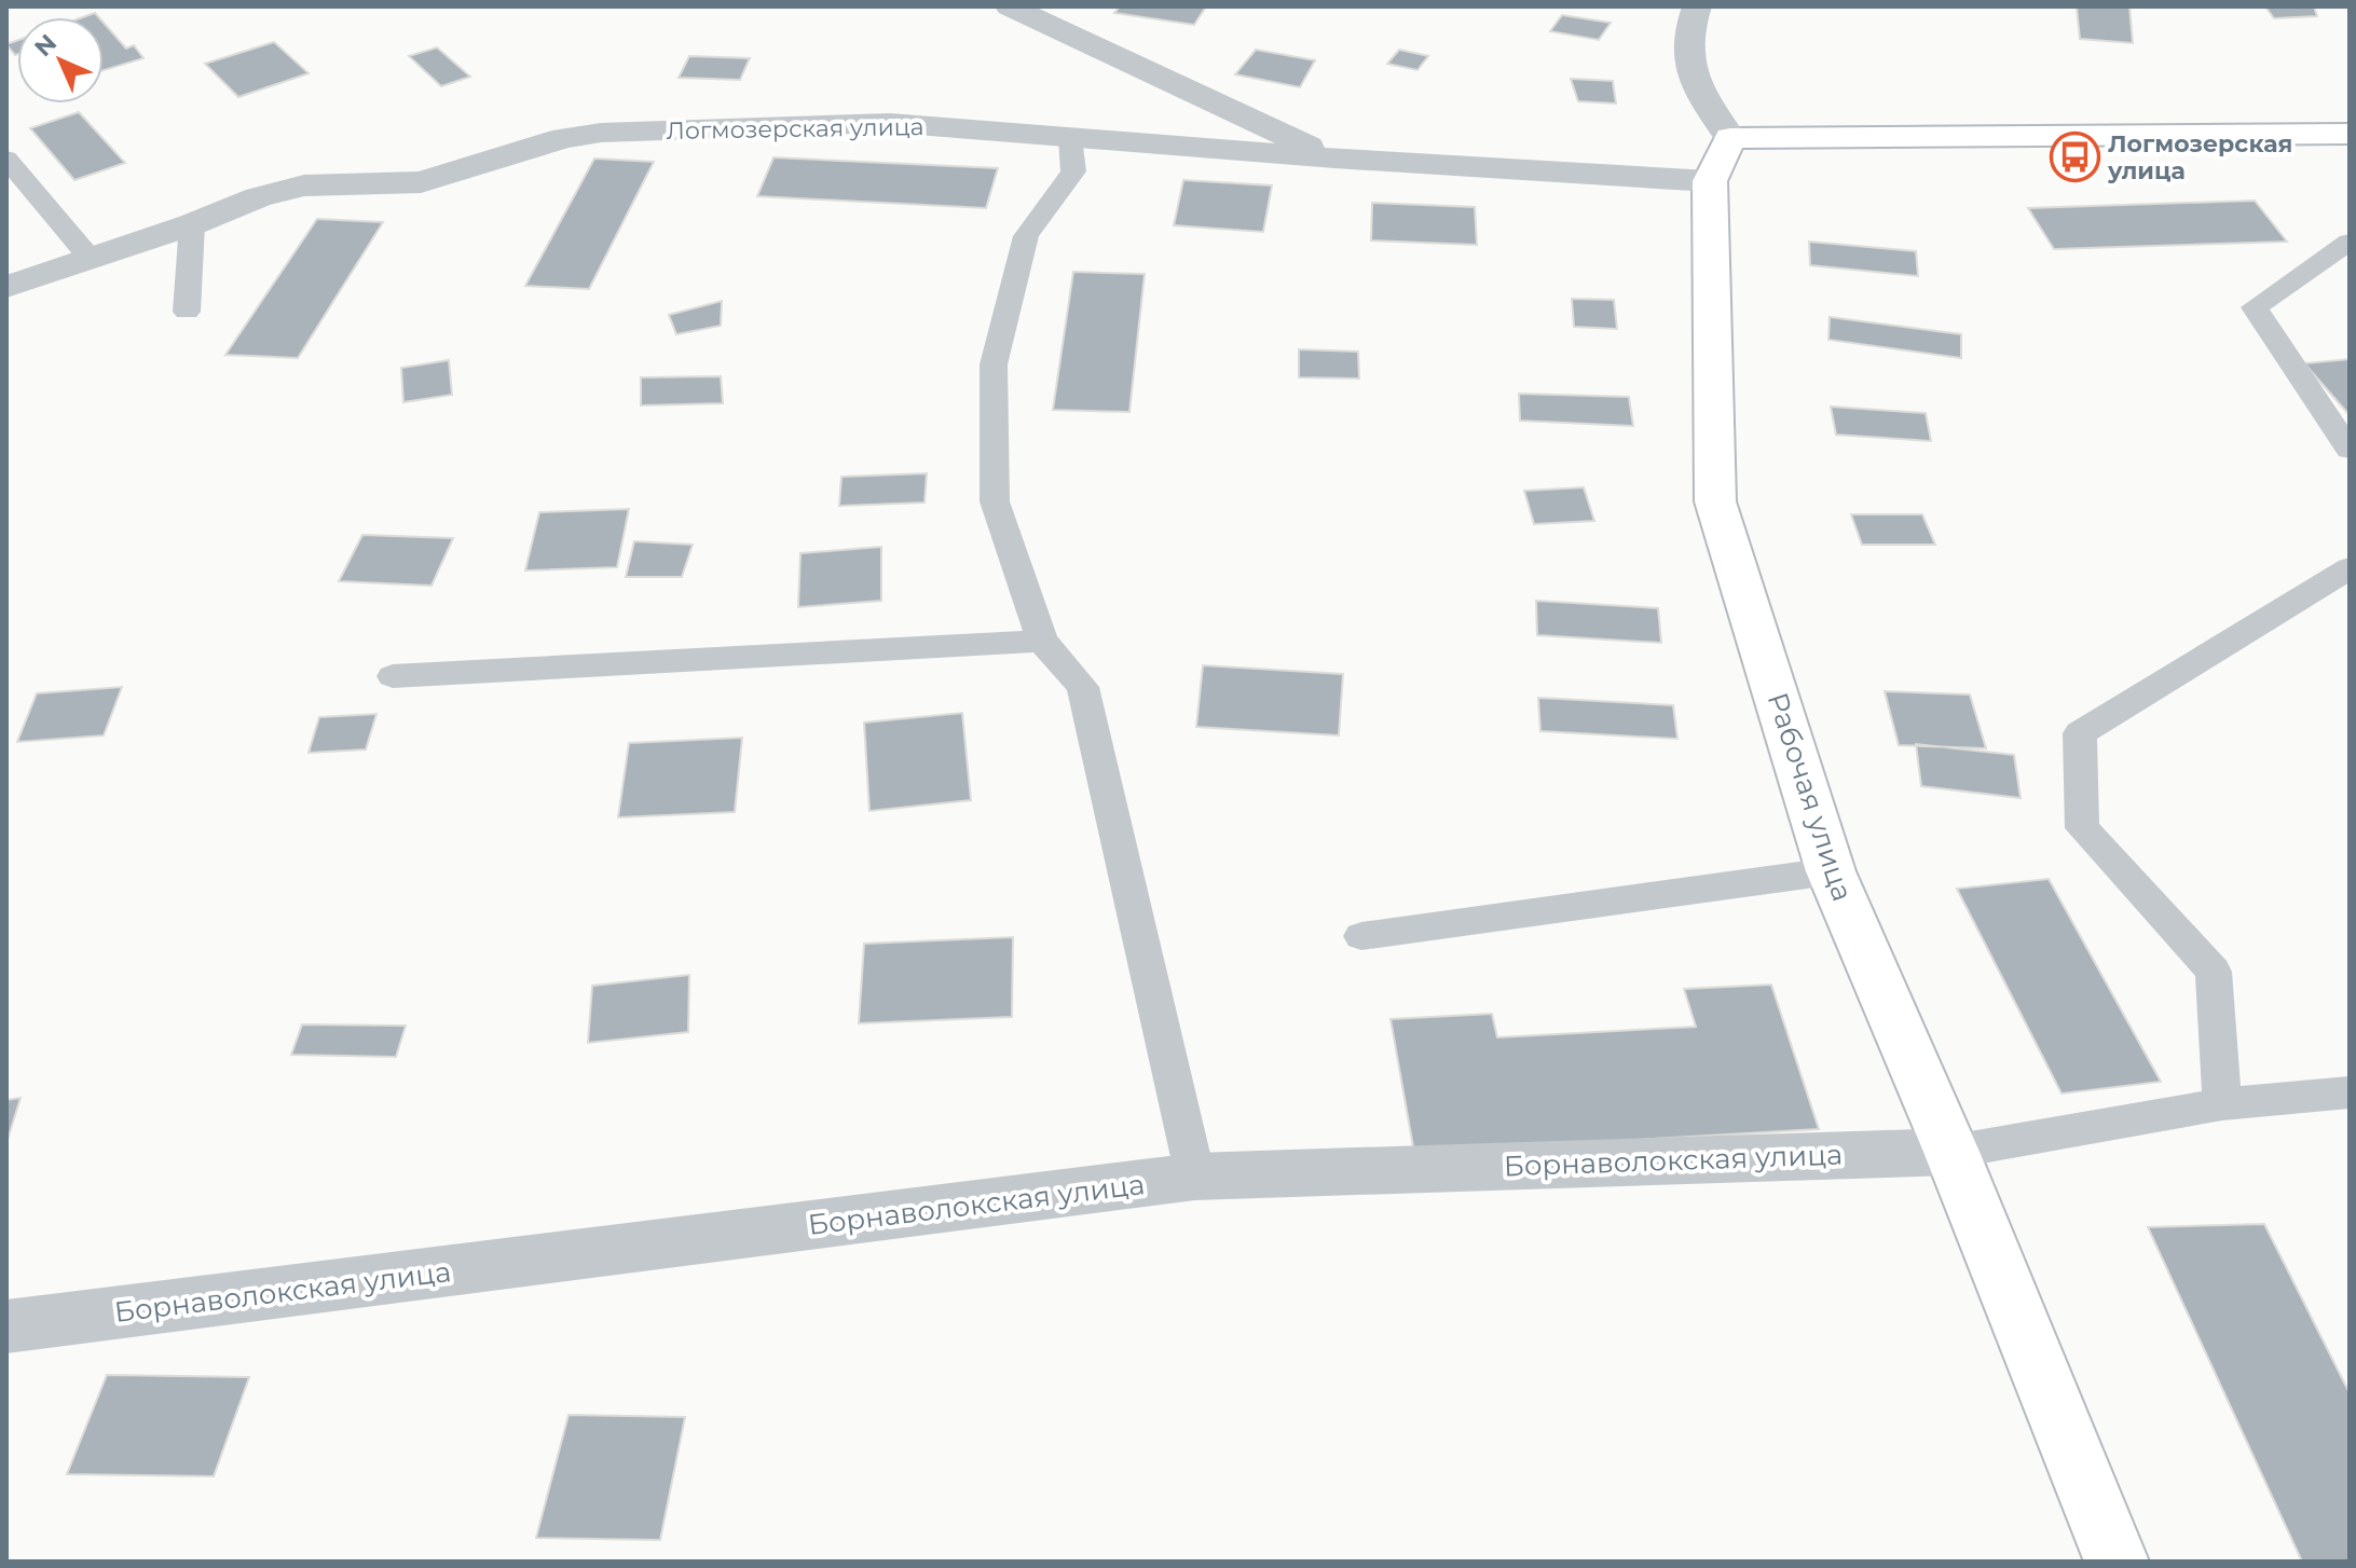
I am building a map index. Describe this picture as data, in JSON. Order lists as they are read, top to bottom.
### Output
{
  "streets": {
    "street": ["Логмозерская улица", "Рабочая улица", "Борнаволокская улица"]
  },
  "crossings": [
    ["Логмозерская улица", "Рабочая улица"],
    ["Рабочая улица", "Борнаволокская улица"]
  ],
  "places": {
    "bus stop": ["Логмозерская улица"]
  },
  "north": "top left"
}
